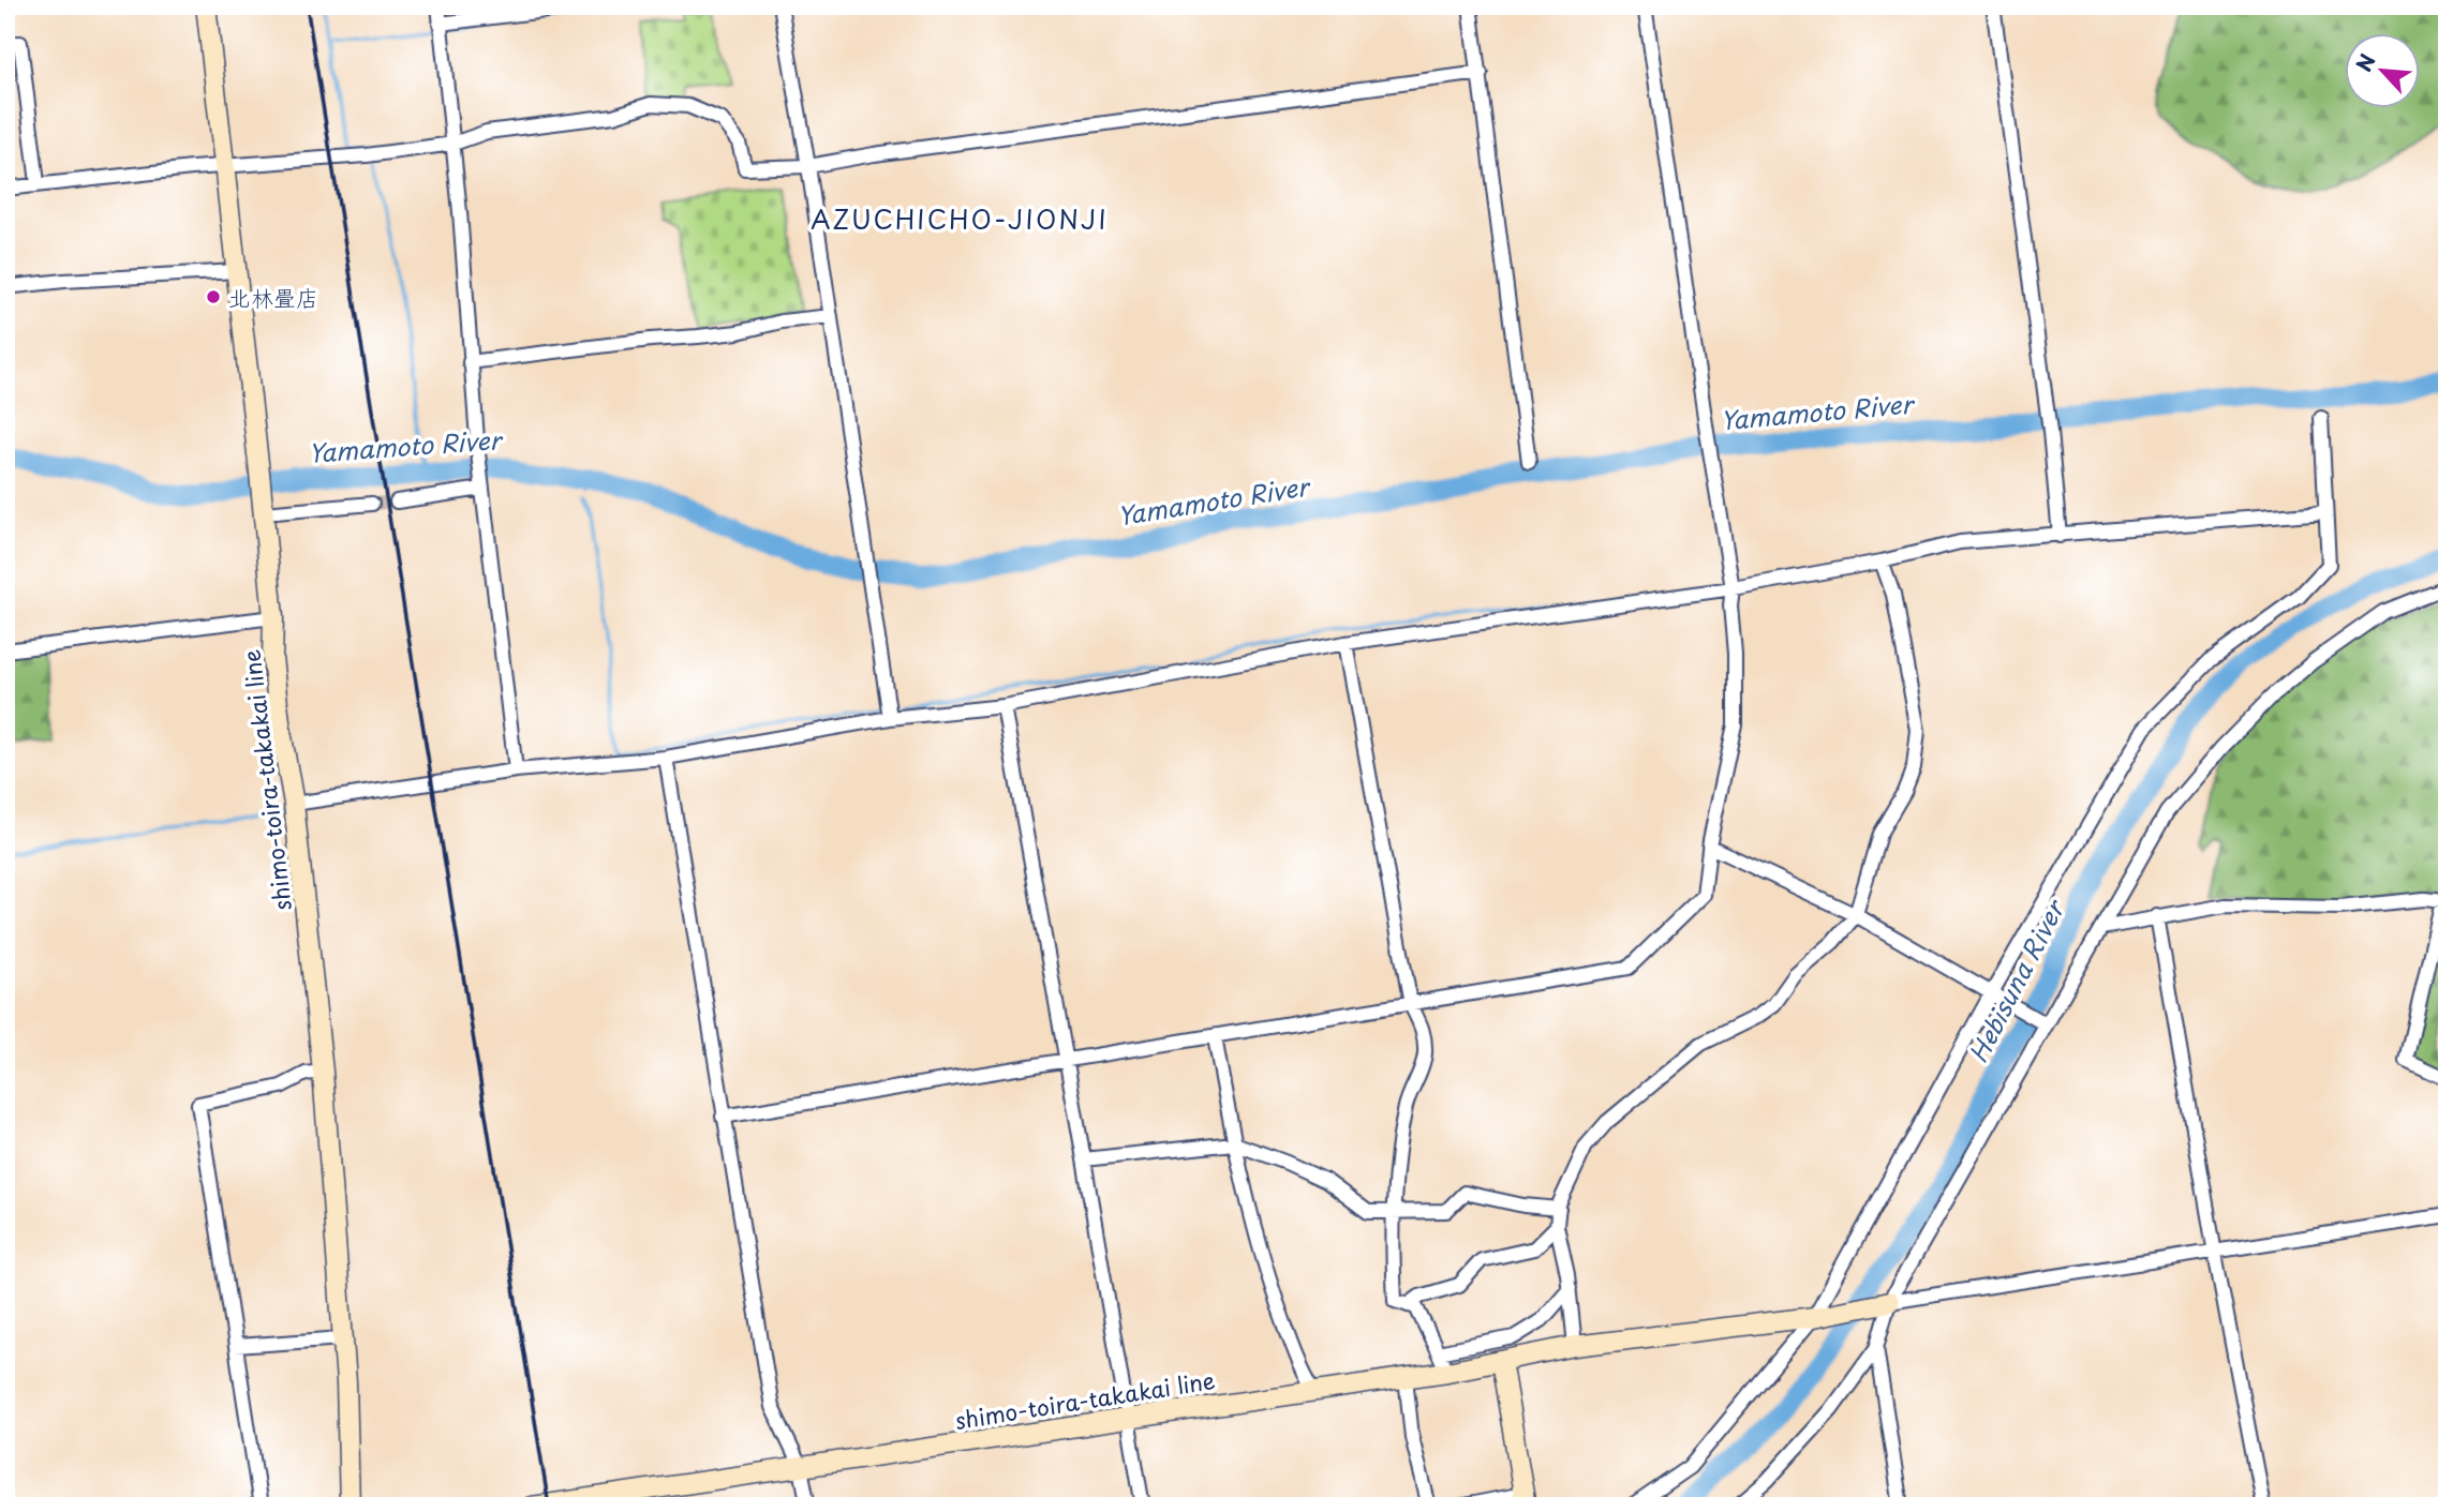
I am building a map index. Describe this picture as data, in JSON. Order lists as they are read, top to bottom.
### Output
{
  "streets": {
    "main road": ["shimo-toira-takakai line"]
  },
  "districts": ["AZUCHICHO-JIONJI"],
  "water": ["Yamamoto River", "Hebisuna River"],
  "places": ["北林畳店"],
  "north": "top left"
}
